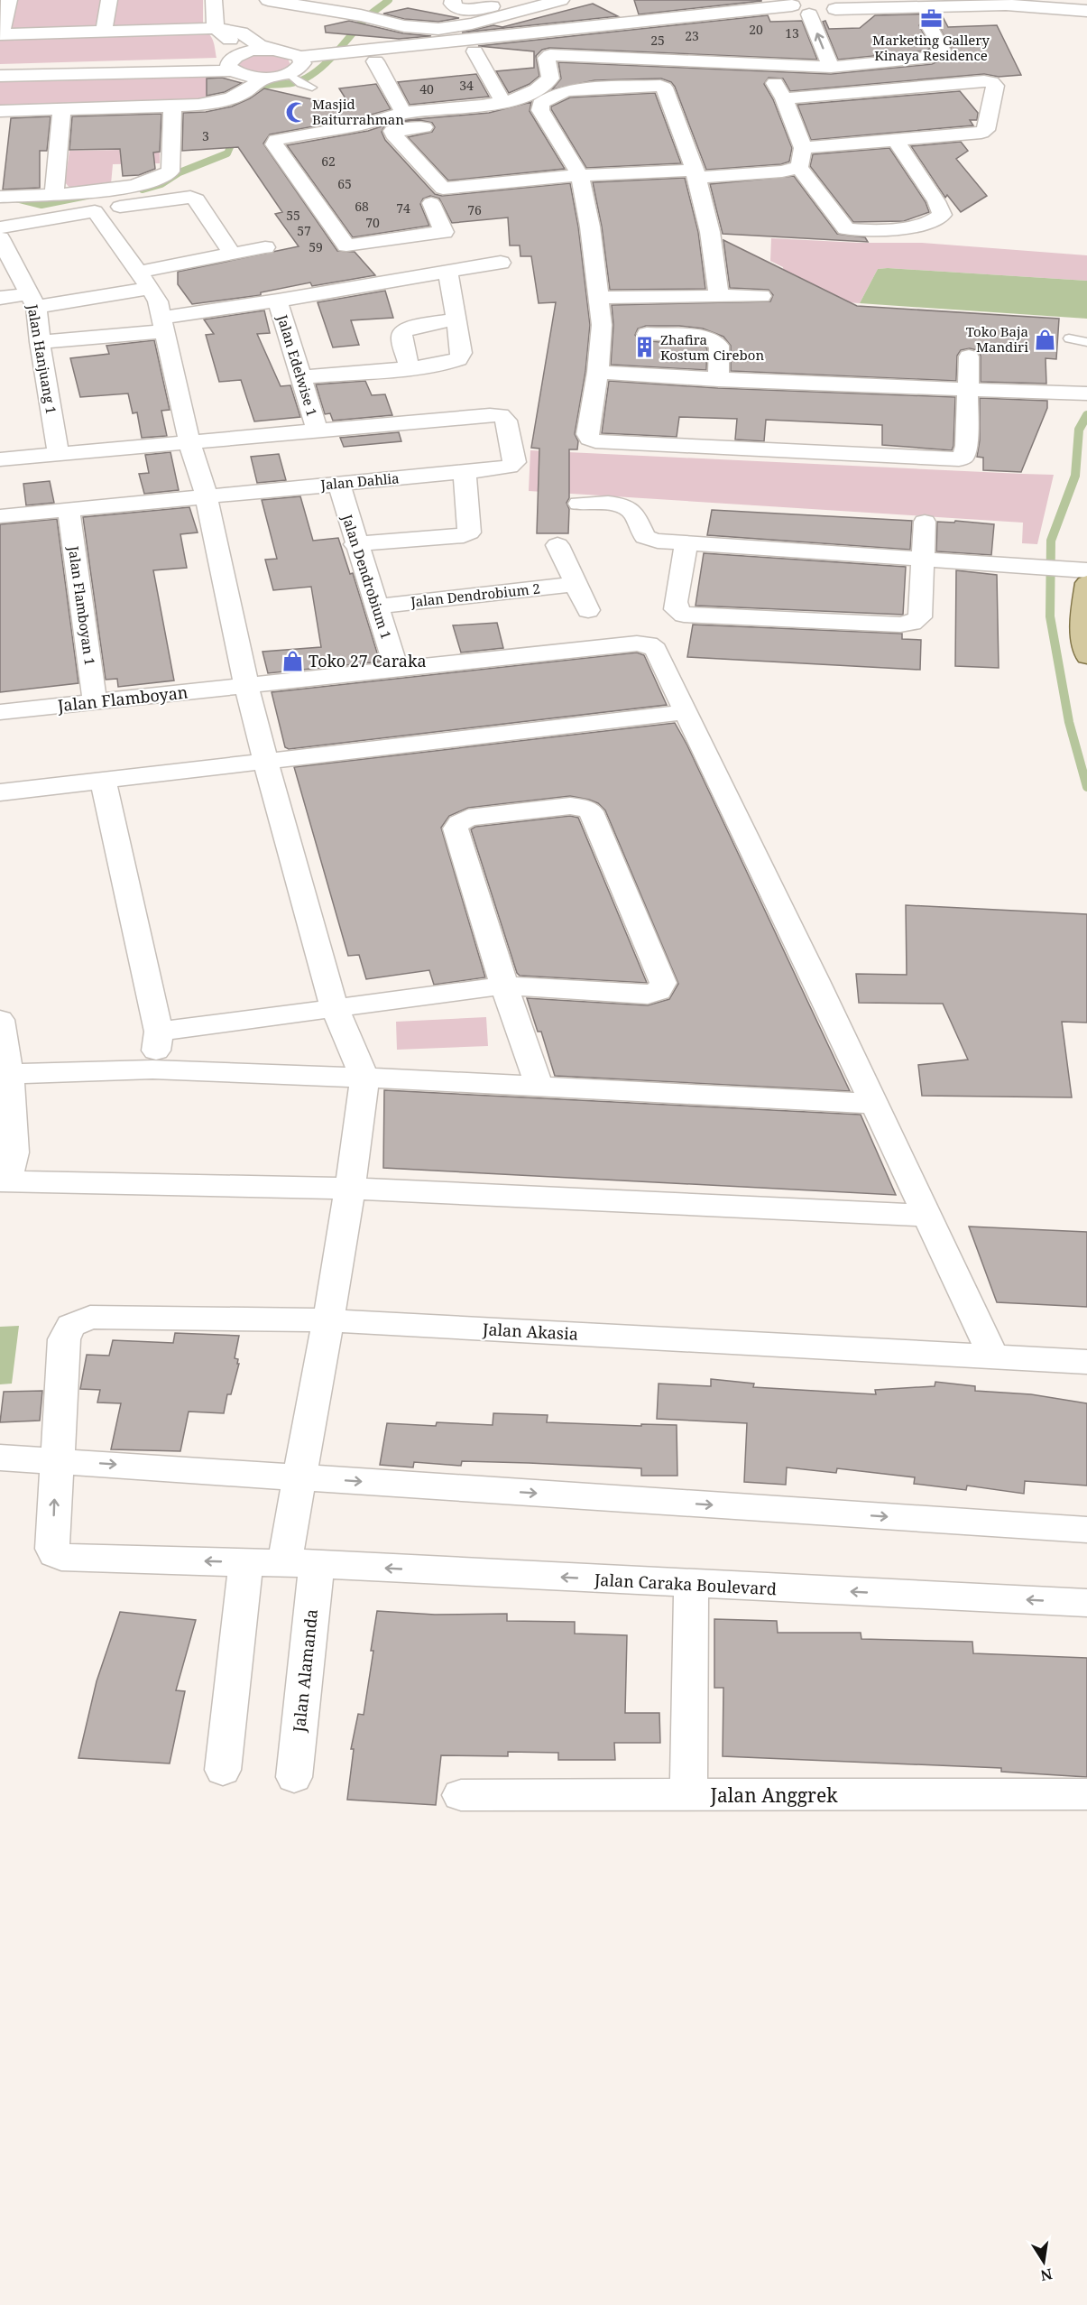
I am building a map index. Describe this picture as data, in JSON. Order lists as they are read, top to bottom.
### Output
{
  "streets": {
    "street": [
      "Jalan Hanjuang 1",
      "Jalan Edelwise 1",
      "Jalan Dahlia",
      "Jalan Dendrobium 1",
      "Jalan Dendrobium 2",
      "Jalan Flamboyan 1",
      "Jalan Flamboyan",
      "Jalan Akasia",
      "Jalan Caraka Boulevard",
      "Jalan Alamanda",
      "Jalan Anggrek"
    ]
  },
  "crossings": [
    ["Jalan Edelwise 1", "Jalan Dahlia"],
    ["Jalan Dahlia", "Jalan Dendrobium 1"],
    ["Jalan Dahlia", "Jalan Flamboyan 1"],
    ["Jalan Dendrobium 1", "Jalan Dendrobium 2"],
    ["Jalan Dendrobium 1", "Jalan Flamboyan"],
    ["Jalan Flamboyan 1", "Jalan Flamboyan"],
    ["Jalan Akasia", "Jalan Caraka Boulevard"],
    ["Jalan Akasia", "Jalan Alamanda"],
    ["Jalan Caraka Boulevard", "Jalan Alamanda"]
  ],
  "places": {
    "office": ["Marketing Gallery Kinaya Residence"],
    "mosque": ["Masjid Baiturrahman"],
    "shop": ["Toko Baja Mandiri", "Toko 27 Caraka"],
    "building": ["Zhafira Kostum Cirebon"]
  },
  "house_numbers": [
    "20",
    "13",
    "23",
    "25",
    "34",
    "40",
    "3",
    "62",
    "65",
    "68",
    "74",
    "76",
    "55",
    "70",
    "57",
    "59"
  ],
  "north": "bottom"
}
